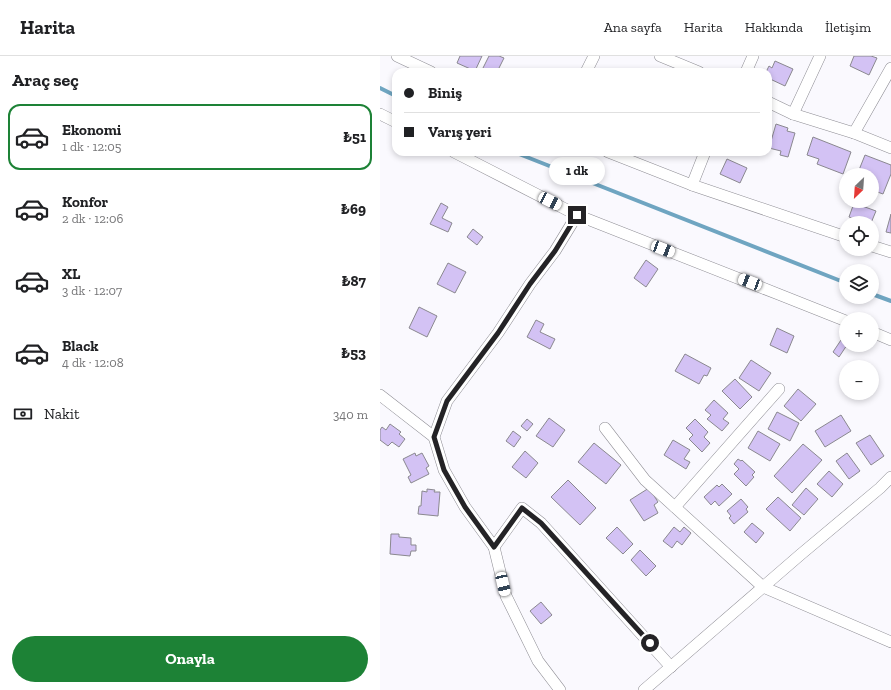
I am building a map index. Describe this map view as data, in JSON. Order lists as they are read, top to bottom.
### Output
{
  "north": "bottom left",
  "page": {
    "header": "Harita",
    "nav": [
      "Ana sayfa",
      "Harita",
      "Hakkında",
      "İletişim"
    ],
    "heading": "Araç seç",
    "banner": ["Biniş", "Varış yeri"],
    "list": [
      {
        "name": "Ekonomi",
        "note": "1 dk · 12:05",
        "value": "₺51"
      },
      {
        "name": "Konfor",
        "note": "2 dk · 12:06",
        "value": "₺69"
      },
      {
        "name": "XL",
        "note": "3 dk · 12:07",
        "value": "₺87"
      },
      {
        "name": "Black",
        "note": "4 dk · 12:08",
        "value": "₺53"
      }
    ],
    "bubble": "1 dk",
    "map_buttons": ["+", "−"],
    "pay": ["Nakit", "340 m"],
    "buttons": "Onayla"
  }
}
